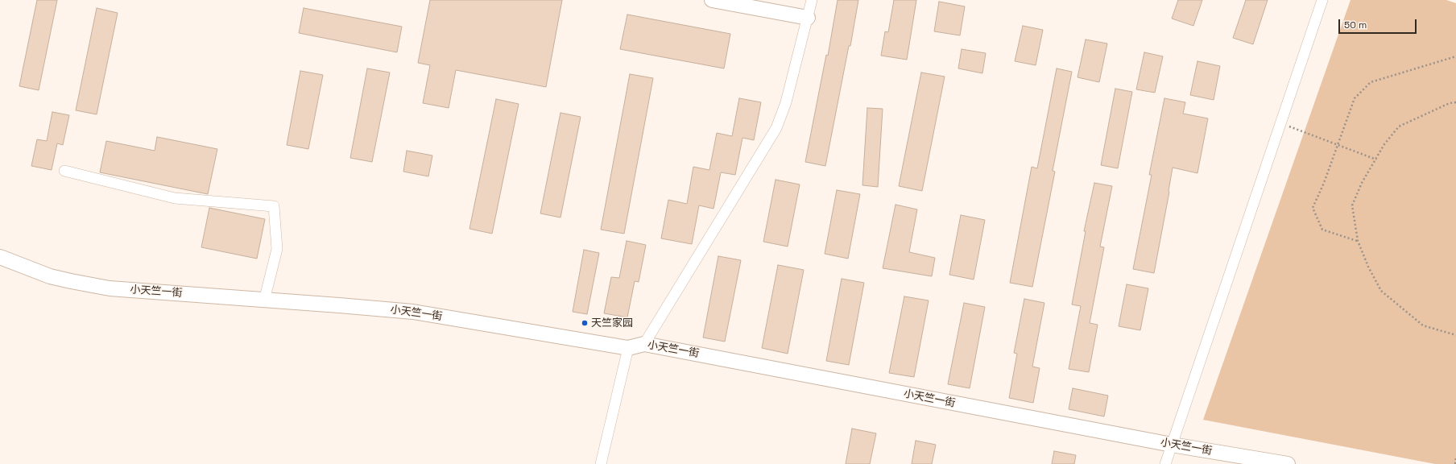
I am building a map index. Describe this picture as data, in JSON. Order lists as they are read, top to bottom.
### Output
{
  "streets": {
    "street": ["小天竺一街"]
  },
  "places": ["天竺家园"],
  "scale_bar": "50 m"
}
